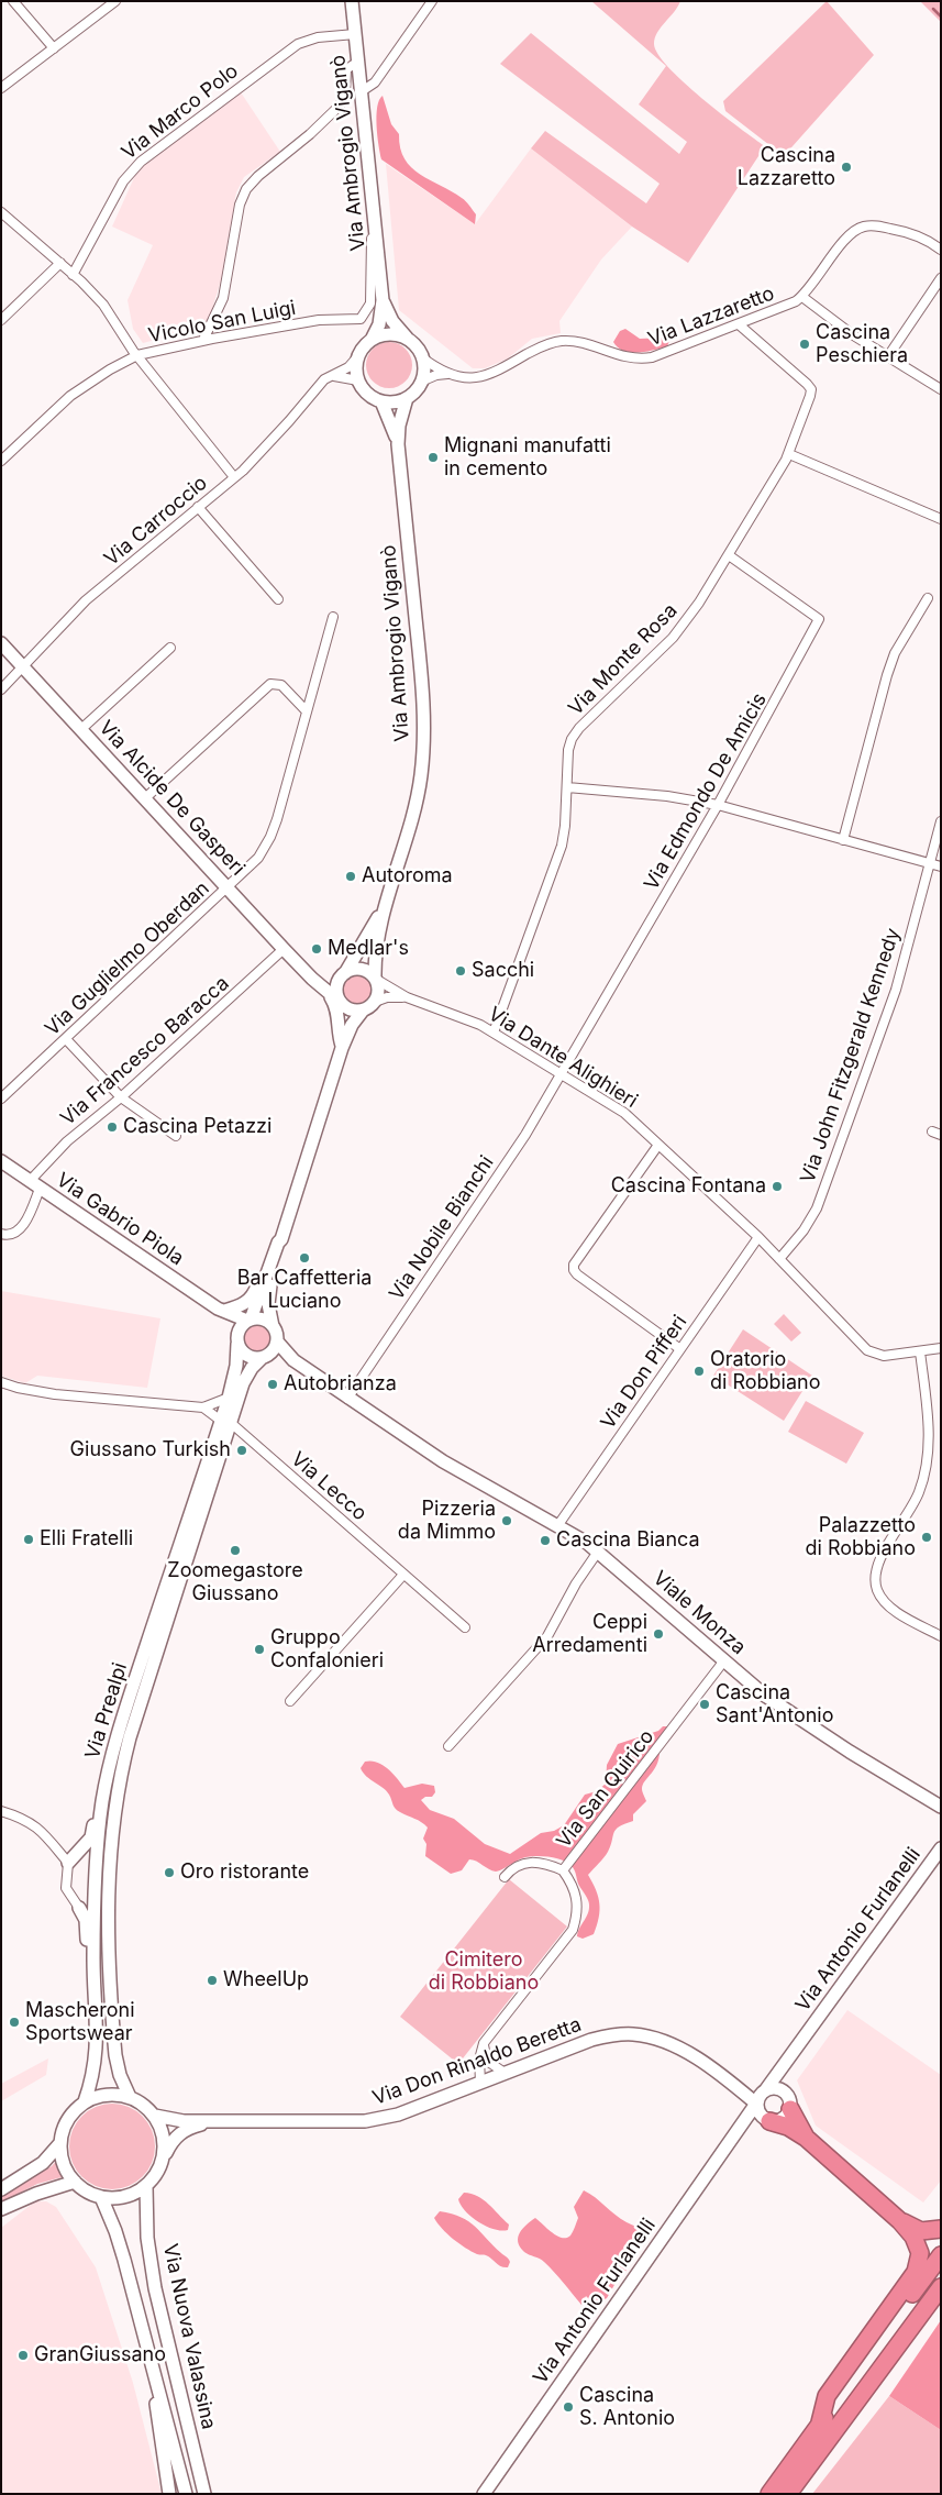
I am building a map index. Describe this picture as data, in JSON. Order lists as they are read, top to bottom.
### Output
{
  "streets": {
    "main road": [
      "Via Ambrogio Viganò",
      "Via Alcide De Gasperi",
      "Via Gabrio Piola",
      "Viale Monza",
      "Via Prealpi",
      "Via Antonio Furlanelli",
      "Via Don Rinaldo Beretta",
      "Via Nuova Valassina"
    ],
    "street": [
      "Via Marco Polo",
      "Via Lazzaretto",
      "Vicolo San Luigi",
      "Via Carroccio",
      "Via Monte Rosa",
      "Via Edmondo De Amicis",
      "Via Guglielmo Oberdan",
      "Via Francesco Baracca",
      "Via John Fitzgerald Kennedy",
      "Via Dante Alighieri",
      "Via Nobile Bianchi",
      "Via Don Pifferi",
      "Via Lecco",
      "Via San Quirico"
    ]
  },
  "crossings": [
    ["Via Marco Polo", "Via Ambrogio Viganò"],
    ["Via Ambrogio Viganò", "Via Lazzaretto"],
    ["Via Ambrogio Viganò", "Vicolo San Luigi"],
    ["Via Ambrogio Viganò", "Via Carroccio"],
    ["Via Ambrogio Viganò", "Via Alcide De Gasperi"],
    ["Via Ambrogio Viganò", "Via Dante Alighieri"],
    ["Via Lazzaretto", "Via Carroccio"],
    ["Via Lazzaretto", "Via Monte Rosa"],
    ["Via Carroccio", "Via Alcide De Gasperi"],
    ["Via Monte Rosa", "Via Edmondo De Amicis"],
    ["Via Monte Rosa", "Via Dante Alighieri"],
    ["Via Edmondo De Amicis", "Via Dante Alighieri"],
    ["Via Edmondo De Amicis", "Via Nobile Bianchi"],
    ["Via Alcide De Gasperi", "Via Guglielmo Oberdan"],
    ["Via Alcide De Gasperi", "Via Francesco Baracca"],
    ["Via Alcide De Gasperi", "Via Dante Alighieri"],
    ["Via Francesco Baracca", "Via Gabrio Piola"],
    ["Via John Fitzgerald Kennedy", "Via Dante Alighieri"],
    ["Via Dante Alighieri", "Via Nobile Bianchi"],
    ["Via Dante Alighieri", "Via Don Pifferi"],
    ["Via Gabrio Piola", "Viale Monza"],
    ["Via Gabrio Piola", "Via Prealpi"],
    ["Via Nobile Bianchi", "Viale Monza"],
    ["Via Don Pifferi", "Viale Monza"],
    ["Via Lecco", "Via Prealpi"],
    ["Viale Monza", "Via Prealpi"],
    ["Viale Monza", "Via San Quirico"],
    ["Via Prealpi", "Via Don Rinaldo Beretta"],
    ["Via Prealpi", "Via Nuova Valassina"],
    ["Via San Quirico", "Via Don Rinaldo Beretta"],
    ["Via Antonio Furlanelli", "Via Don Rinaldo Beretta"],
    ["Via Don Rinaldo Beretta", "Via Nuova Valassina"]
  ],
  "parks": ["Cimitero di Robbiano"],
  "places": [
    "Cascina Lazzaretto",
    "Cascina Peschiera",
    "Mignani manufatti in cemento",
    "Autoroma",
    "Medlar's",
    "Sacchi",
    "Cascina Petazzi",
    "Cascina Fontana",
    "Bar Caffetteria Luciano",
    "Oratorio di Robbiano",
    "Autobrianza",
    "Giussano Turkish",
    "Pizzeria da Mimmo",
    "Palazzetto di Robbiano",
    "Elli Fratelli",
    "Cascina Bianca",
    "Zoomegastore Giussano",
    "Ceppi Arredamenti",
    "Gruppo Confalonieri",
    "Cascina Sant'Antonio",
    "Oro ristorante",
    "WheelUp",
    "Mascheroni Sportswear",
    "GranGiussano",
    "Cascina S. Antonio"
  ]
}
